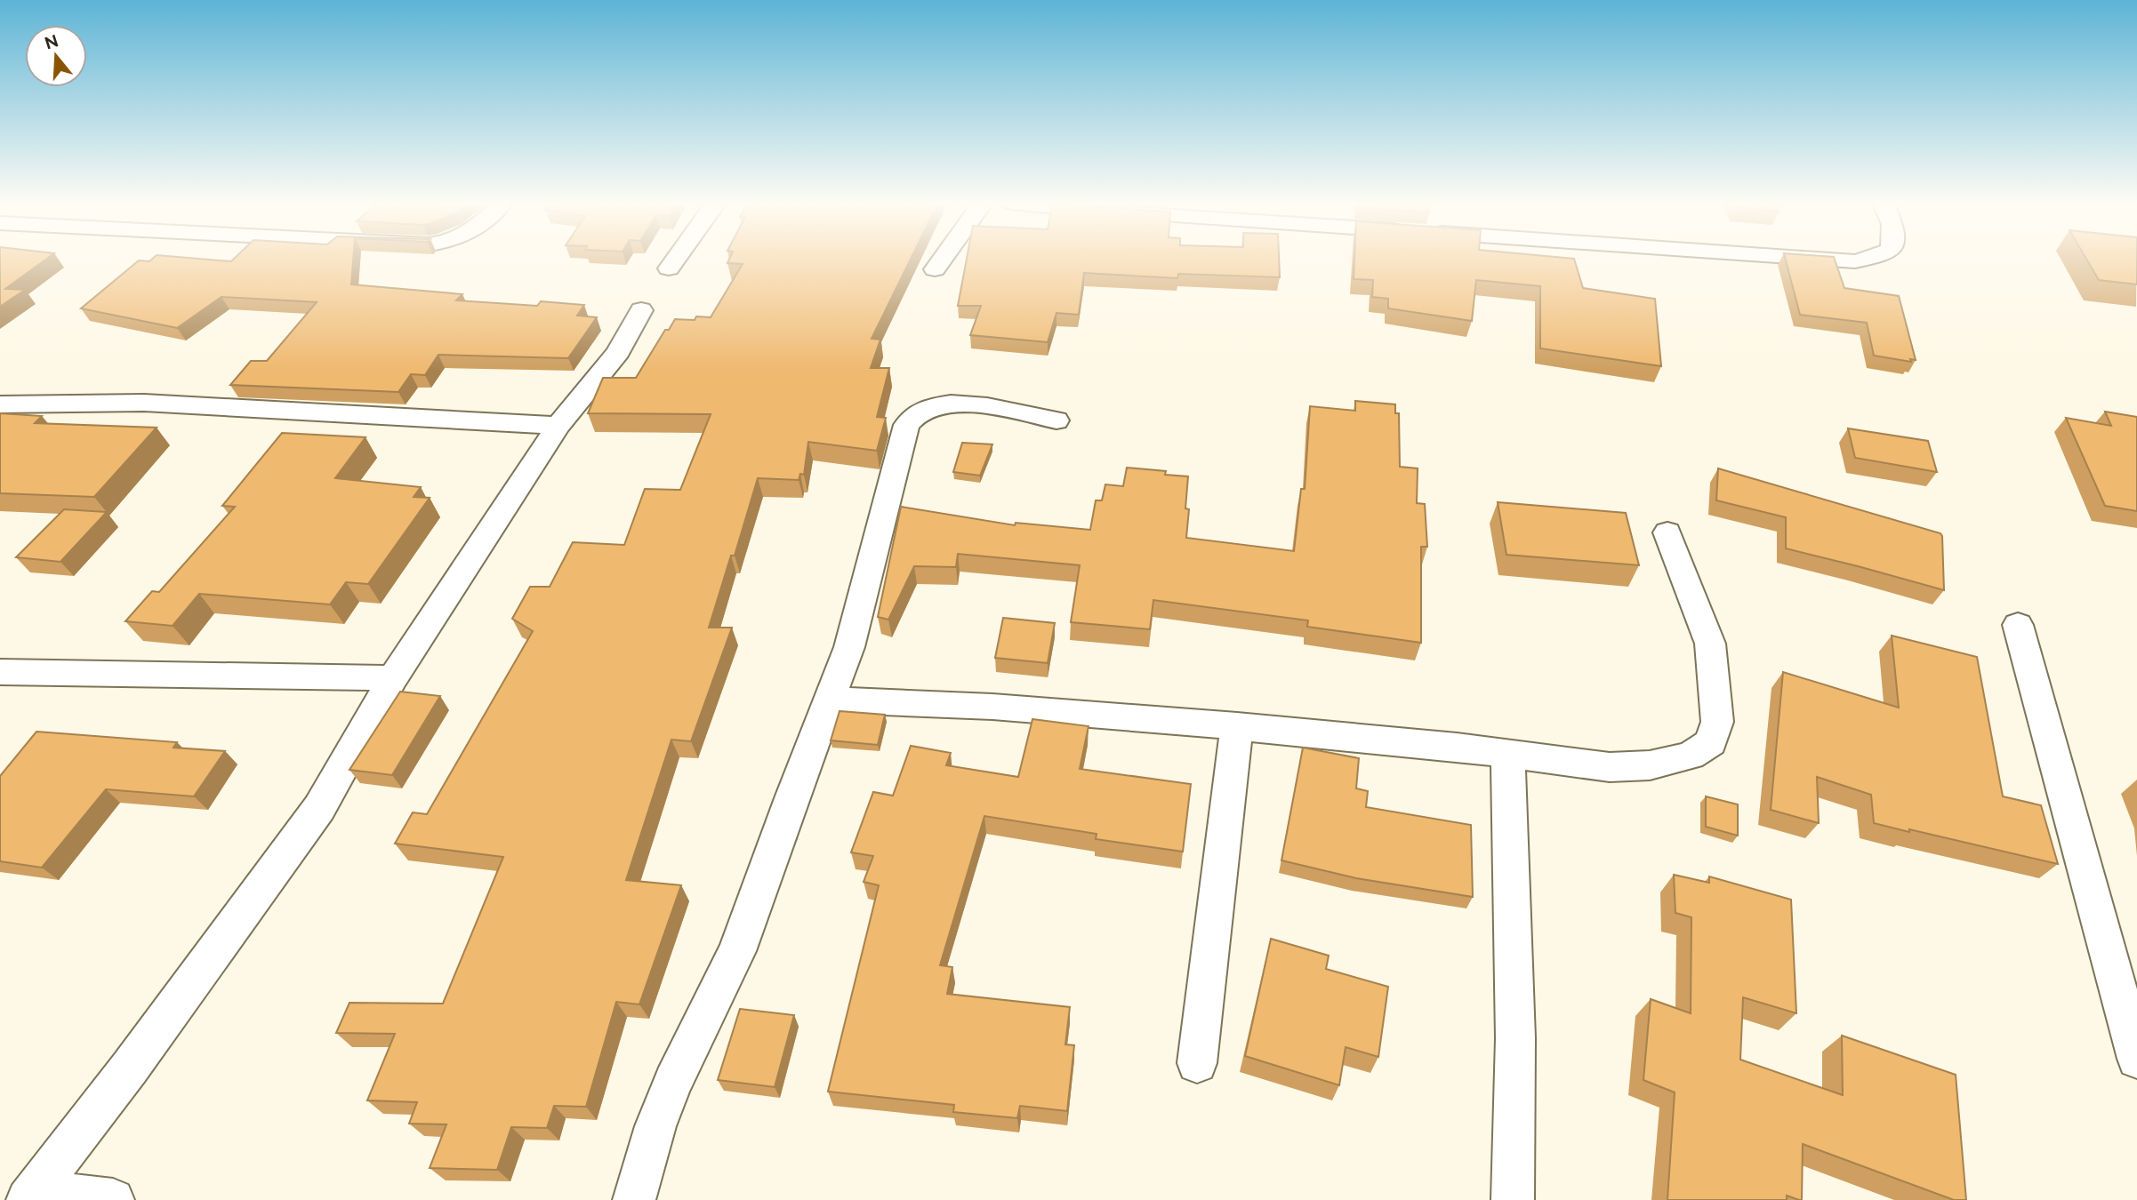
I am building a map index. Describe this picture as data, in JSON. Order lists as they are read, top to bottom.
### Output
{
  "north": "top"
}
